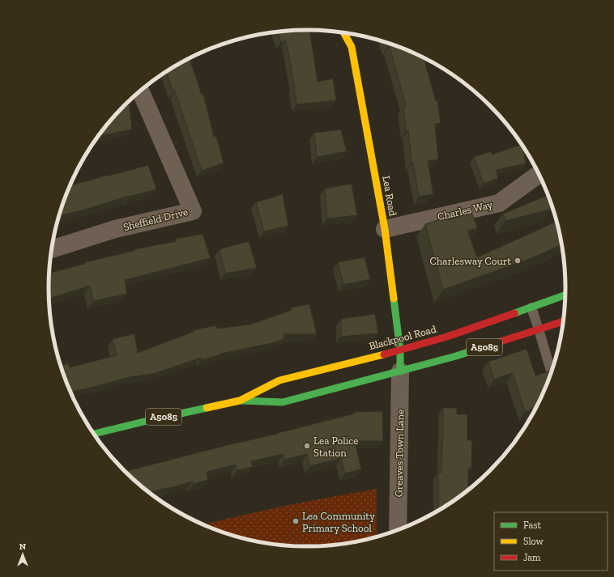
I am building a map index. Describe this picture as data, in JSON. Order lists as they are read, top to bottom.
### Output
{
  "streets": {
    "main road": ["Lea Road", "Blackpool Road", "A5085"],
    "street": ["Charles Way", "Sheffield Drive", "Greaves Town Lane"]
  },
  "crossings": [
    ["Lea Road", "Charles Way"],
    ["Lea Road", "Blackpool Road"],
    ["Lea Road", "Greaves Town Lane"],
    ["Blackpool Road", "Greaves Town Lane"]
  ],
  "places": ["Charlesway Court", "Lea Police Station", "Lea Community Primary School"],
  "legend": ["Fast", "Slow", "Jam"],
  "north": "top"
}
